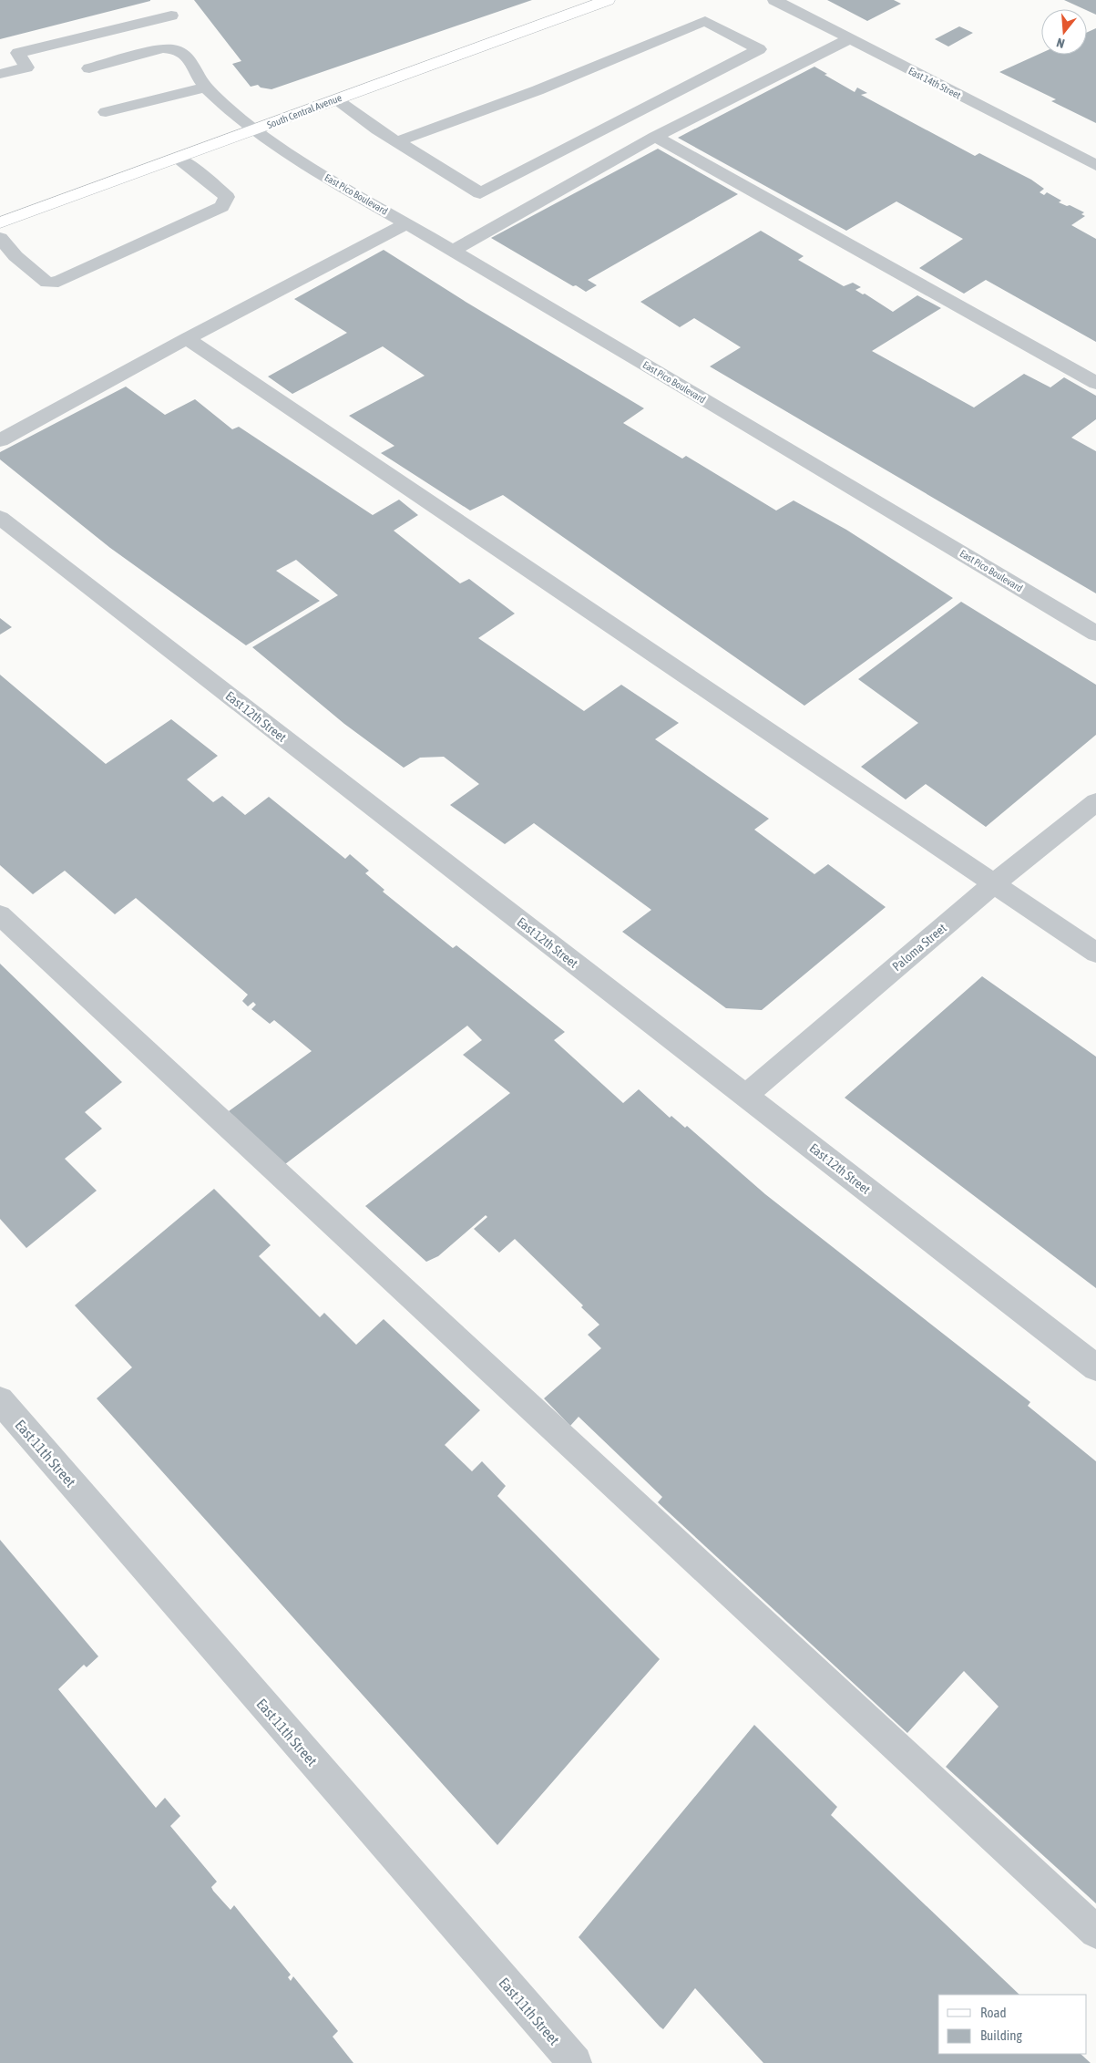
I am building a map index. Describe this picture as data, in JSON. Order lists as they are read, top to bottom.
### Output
{
  "streets": {
    "main road": ["South Central Avenue"],
    "street": [
      "East 14th Street",
      "East Pico Boulevard",
      "East 12th Street",
      "Paloma Street",
      "East 11th Street"
    ]
  },
  "crossings": [
    ["South Central Avenue", "East Pico Boulevard"],
    ["East 12th Street", "Paloma Street"]
  ],
  "legend": ["Road", "Building"],
  "north": "bottom"
}
